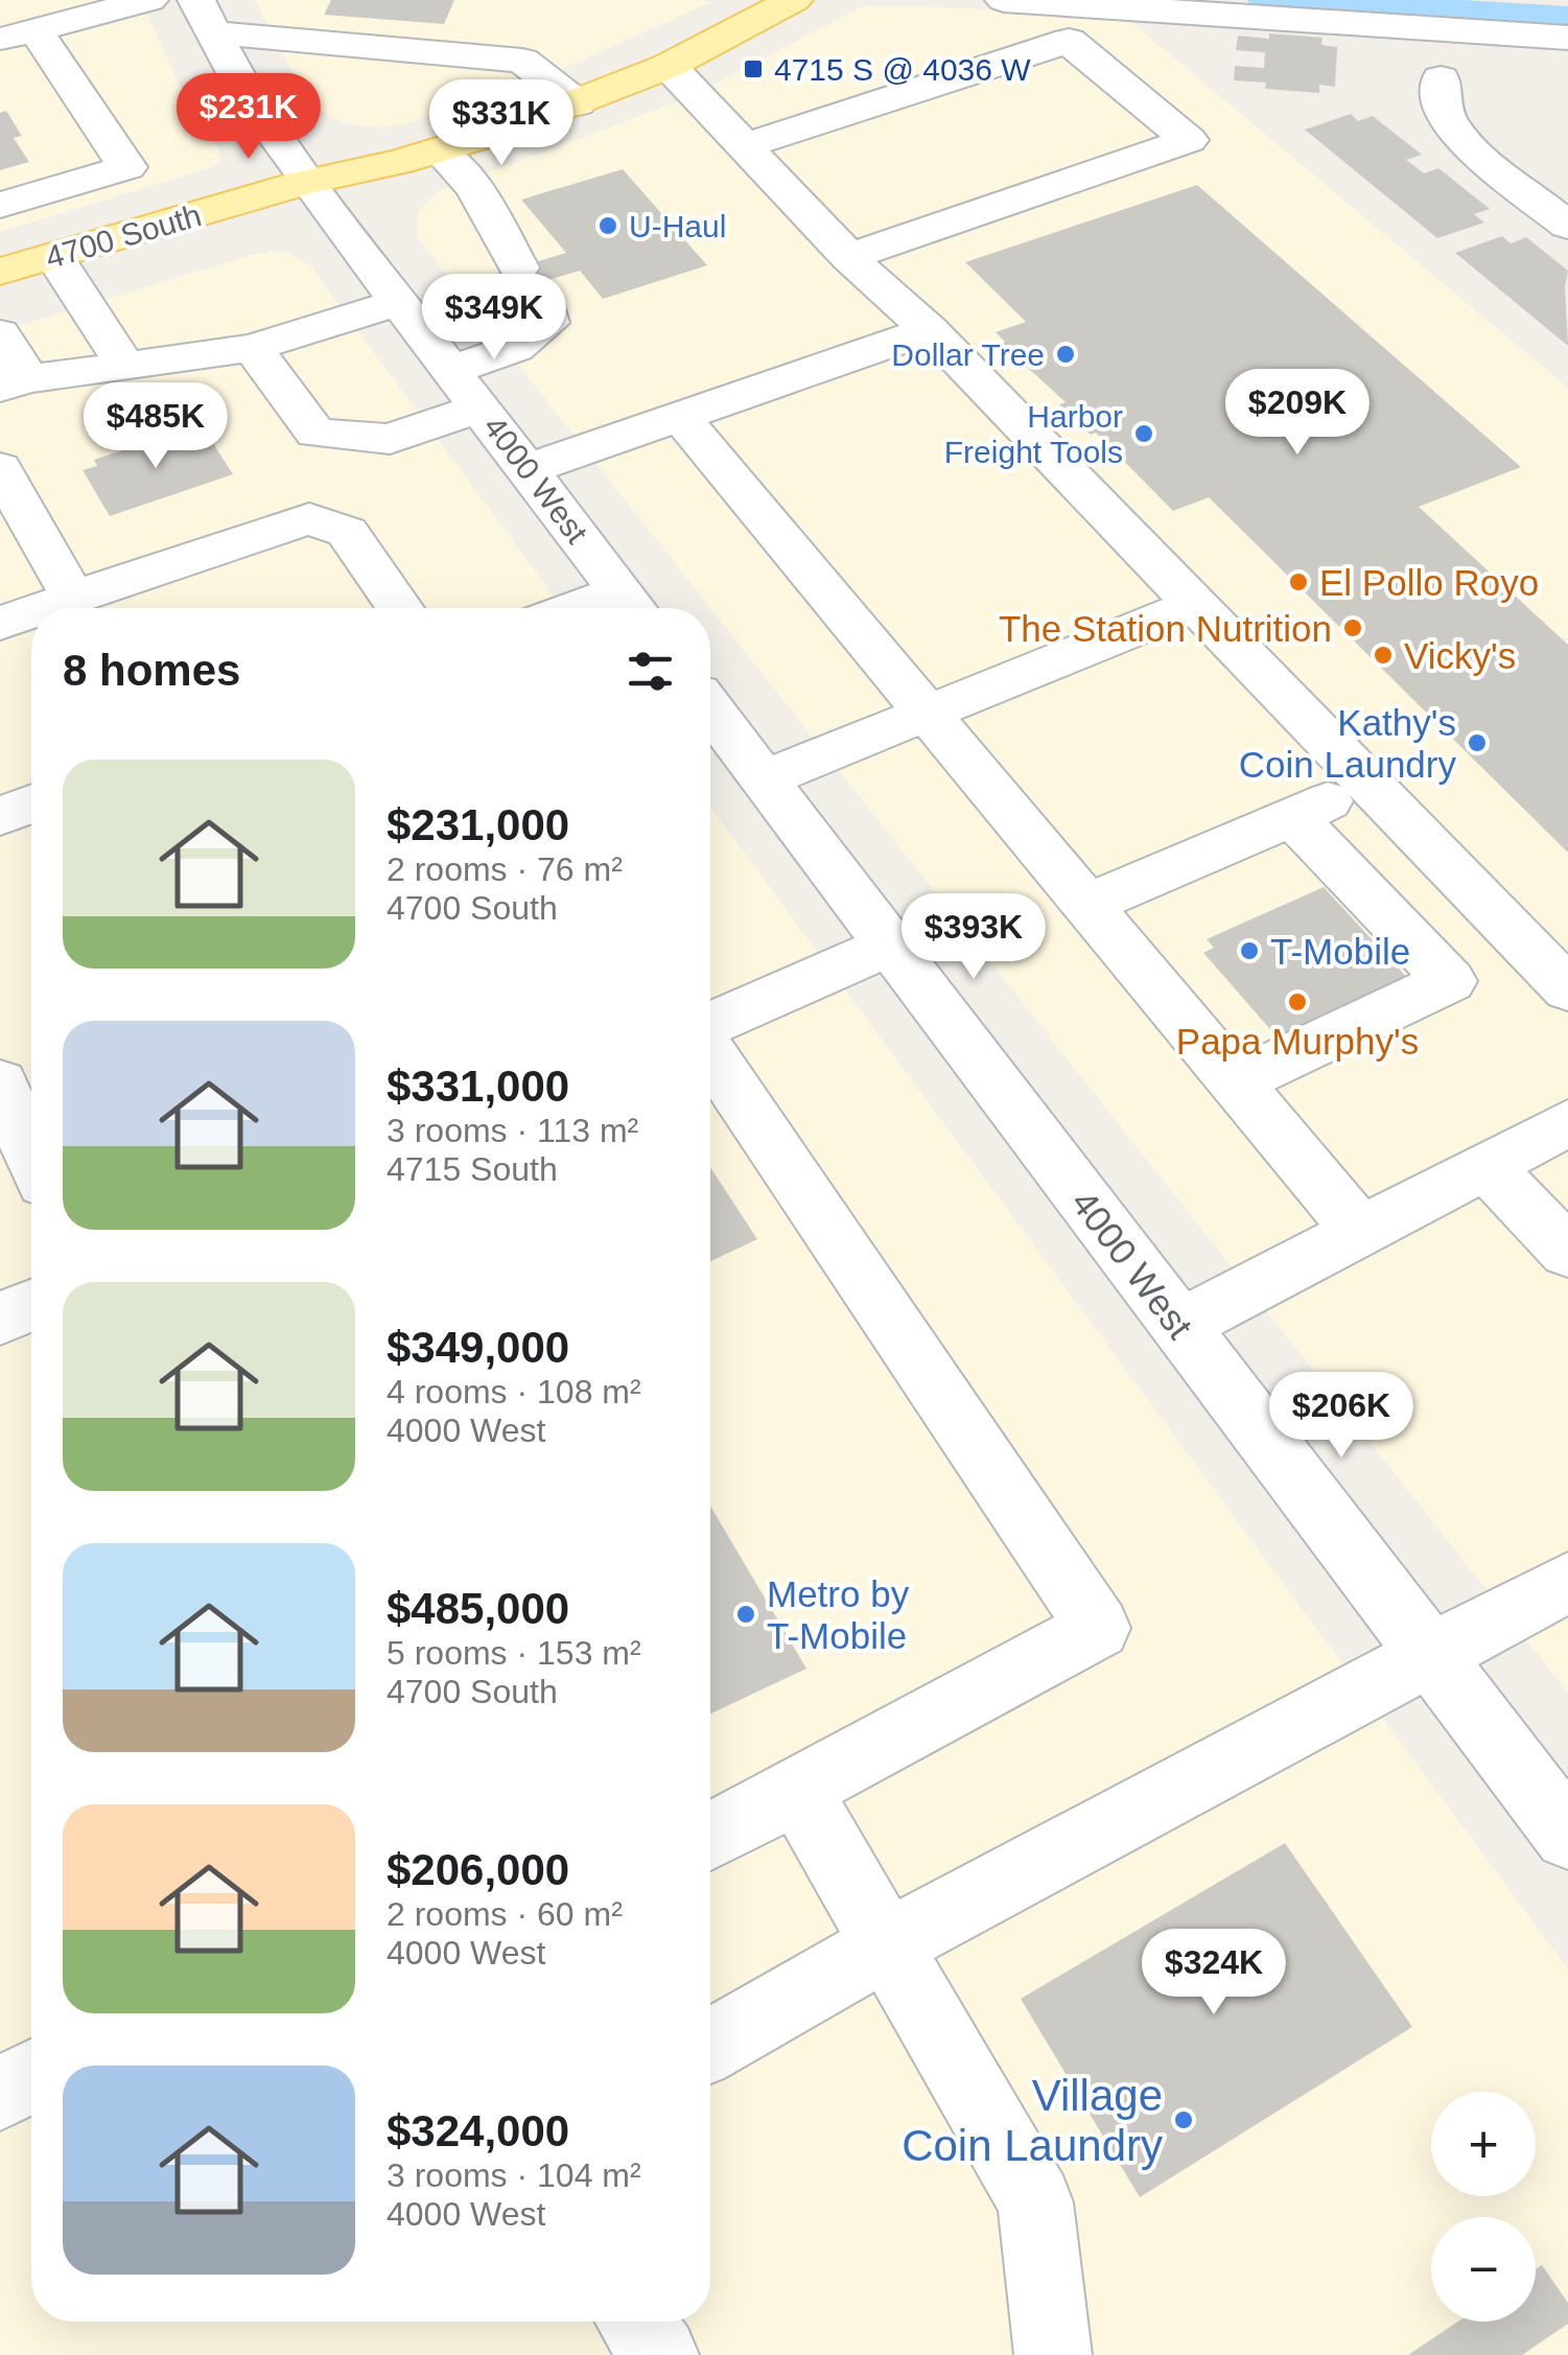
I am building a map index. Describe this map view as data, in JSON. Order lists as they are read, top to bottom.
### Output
{
  "streets": {
    "main road": ["4700 South"],
    "street": ["4000 West"]
  },
  "crossings": [
    ["4700 South", "4000 West"]
  ],
  "places": {
    "transit": ["4715 S @ 4036 W"],
    "other": [
      "U-Haul",
      "Dollar Tree",
      "Harbor Freight Tools",
      "El Pollo Royo",
      "The Station Nutrition",
      "Vicky's",
      "Kathy's Coin Laundry",
      "T-Mobile",
      "Papa Murphy's",
      "Metro by T-Mobile",
      "Village Coin Laundry"
    ]
  },
  "page": {
    "price": [
      "$231K",
      "$331K",
      "$349K",
      "$209K",
      "$485K",
      "$393K",
      "$206K",
      "$324K"
    ],
    "heading": "8 homes",
    "list": [
      {
        "name": "$231,000",
        "note": "2 rooms · 76 m² · 4700 South"
      },
      {
        "name": "$331,000",
        "note": "3 rooms · 113 m² · 4715 South"
      },
      {
        "name": "$349,000",
        "note": "4 rooms · 108 m² · 4000 West"
      },
      {
        "name": "$485,000",
        "note": "5 rooms · 153 m² · 4700 South"
      },
      {
        "name": "$206,000",
        "note": "2 rooms · 60 m² · 4000 West"
      },
      {
        "name": "$324,000",
        "note": "3 rooms · 104 m² · 4000 West"
      }
    ],
    "map_buttons": ["+", "−"]
  }
}
